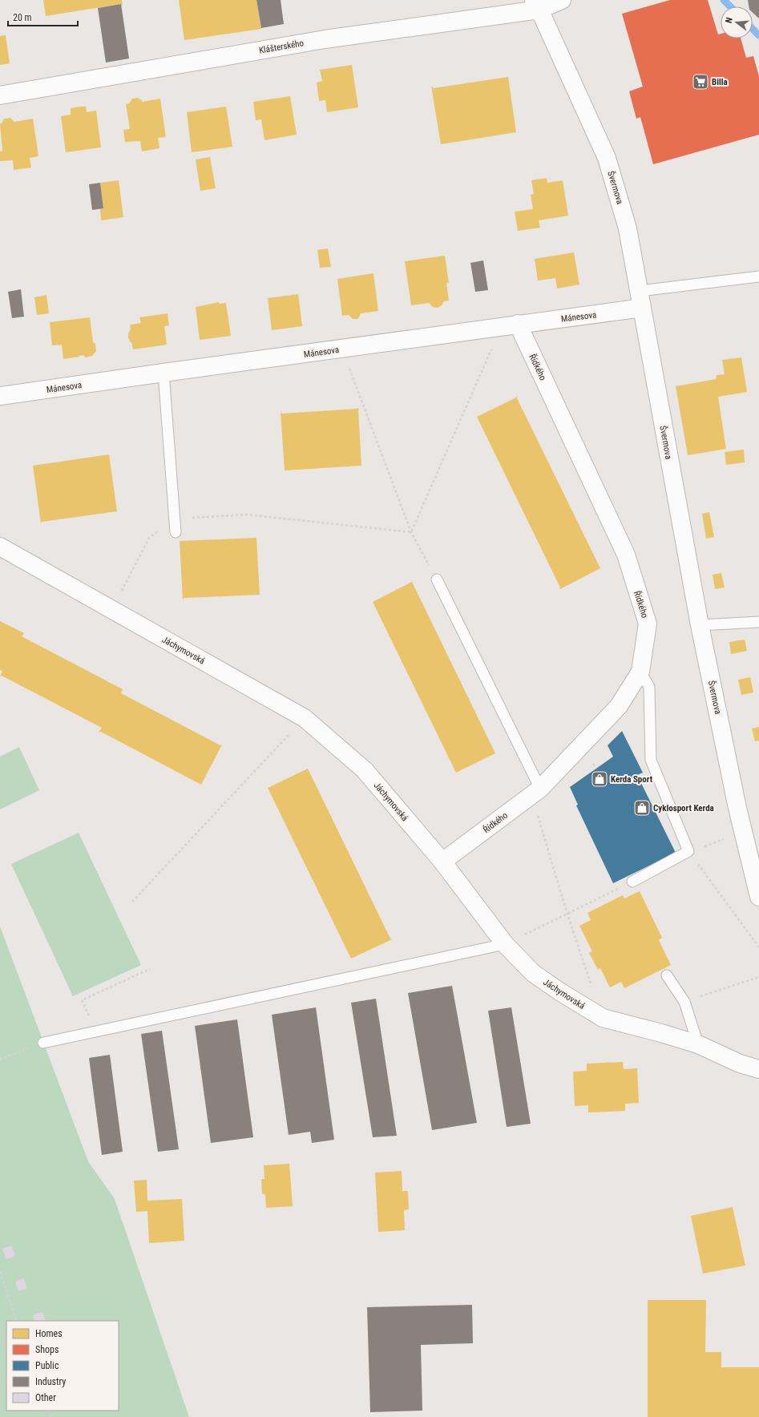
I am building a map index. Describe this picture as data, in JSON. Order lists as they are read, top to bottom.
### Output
{
  "streets": {
    "street": [
      "Klášterského",
      "Švermova",
      "Mánesova",
      "Řídkého",
      "Jáchymovská"
    ]
  },
  "crossings": [
    ["Klášterského", "Švermova"],
    ["Švermova", "Mánesova"],
    ["Mánesova", "Řídkého"],
    ["Řídkého", "Jáchymovská"]
  ],
  "places": {
    "supermarket": ["Billa"],
    "shop": ["Kerda Sport", "Cyklosport Kerda"]
  },
  "legend": [
    "Homes",
    "Shops",
    "Public",
    "Industry",
    "Other"
  ],
  "scale_bar": "20 m",
  "north": "left"
}
